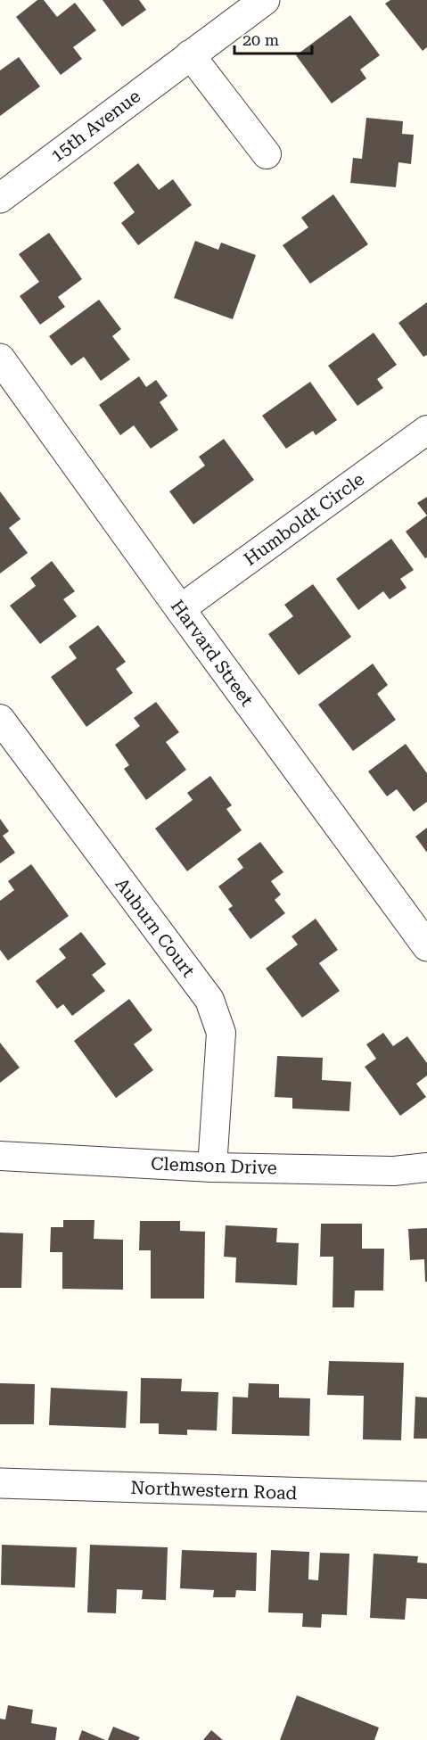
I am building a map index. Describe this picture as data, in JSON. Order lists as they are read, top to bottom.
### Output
{
  "streets": {
    "street": [
      "15th Avenue",
      "Humboldt Circle",
      "Harvard Street",
      "Auburn Court",
      "Clemson Drive",
      "Northwestern Road"
    ]
  },
  "crossings": [
    ["Humboldt Circle", "Harvard Street"],
    ["Auburn Court", "Clemson Drive"]
  ],
  "scale_bar": "20 m"
}
